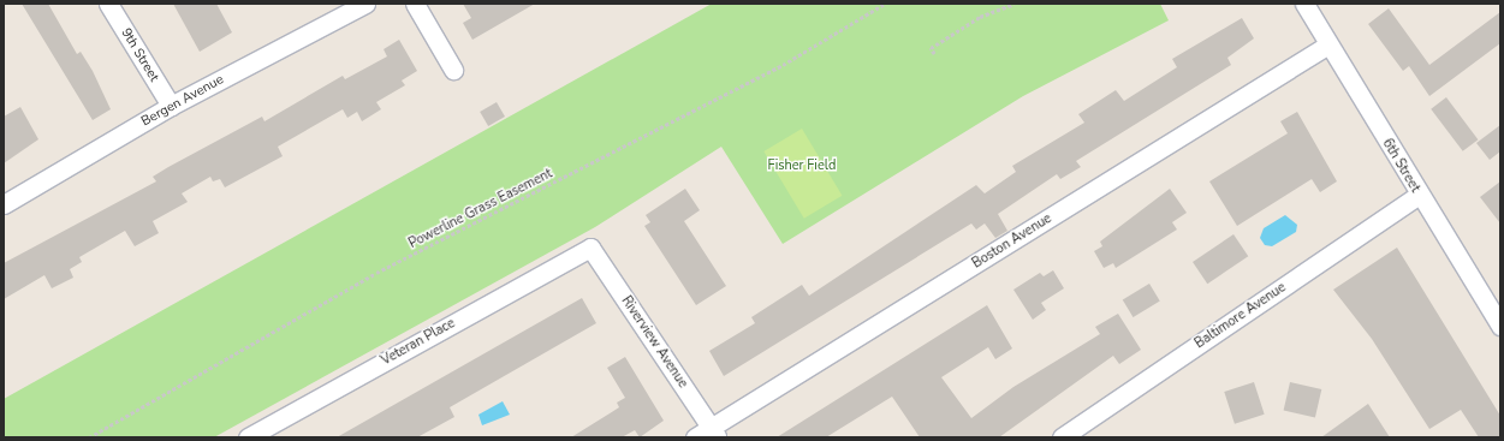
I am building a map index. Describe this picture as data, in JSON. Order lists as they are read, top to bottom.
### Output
{
  "streets": {
    "street": [
      "9th Street",
      "Bergen Avenue",
      "6th Street",
      "Boston Avenue",
      "Baltimore Avenue",
      "Veteran Place",
      "Riverview Avenue"
    ],
    "path": ["Powerline Grass Easement"]
  },
  "crossings": [
    ["9th Street", "Bergen Avenue"],
    ["6th Street", "Boston Avenue"],
    ["6th Street", "Baltimore Avenue"],
    ["Boston Avenue", "Riverview Avenue"],
    ["Veteran Place", "Riverview Avenue"]
  ],
  "parks": ["Fisher Field"]
}
